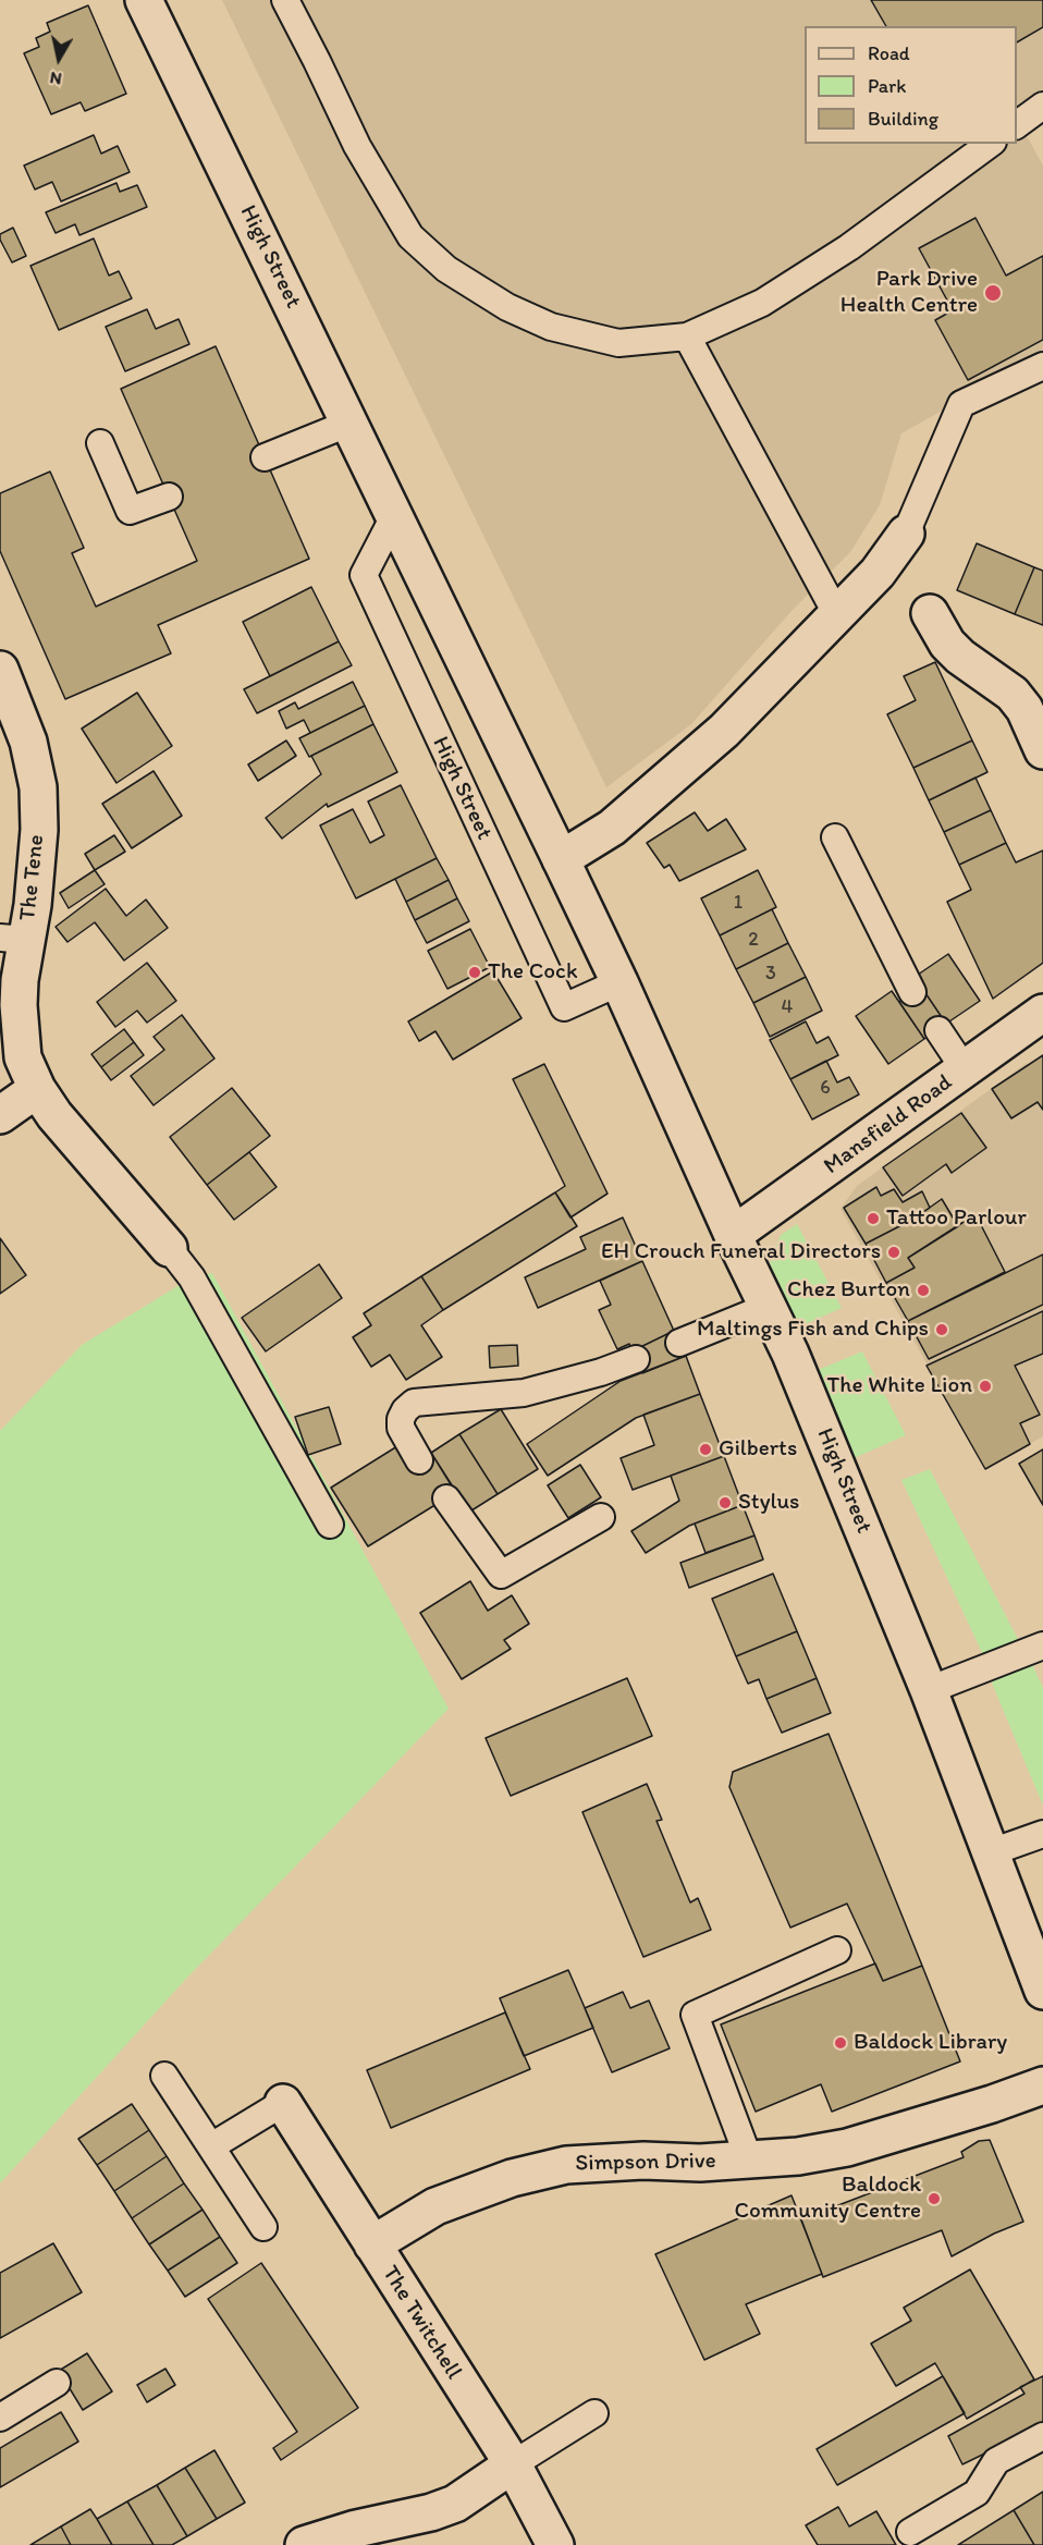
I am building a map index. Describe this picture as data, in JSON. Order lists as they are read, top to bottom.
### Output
{
  "streets": {
    "street": [
      "High Street",
      "The Tene",
      "Mansfield Road",
      "Simpson Drive",
      "The Twitchell"
    ]
  },
  "crossings": [
    ["High Street", "Mansfield Road"],
    ["Simpson Drive", "The Twitchell"]
  ],
  "places": [
    "Park Drive Health Centre",
    "The Cock",
    "Tattoo Parlour",
    "EH Crouch Funeral Directors",
    "Chez Burton",
    "Maltings Fish and Chips",
    "The White Lion",
    "Gilberts",
    "Stylus",
    "Baldock Library",
    "Baldock Community Centre"
  ],
  "house_numbers": [
    "1",
    "2",
    "3",
    "4",
    "6"
  ],
  "legend": ["Road", "Park", "Building"],
  "north": "bottom"
}
